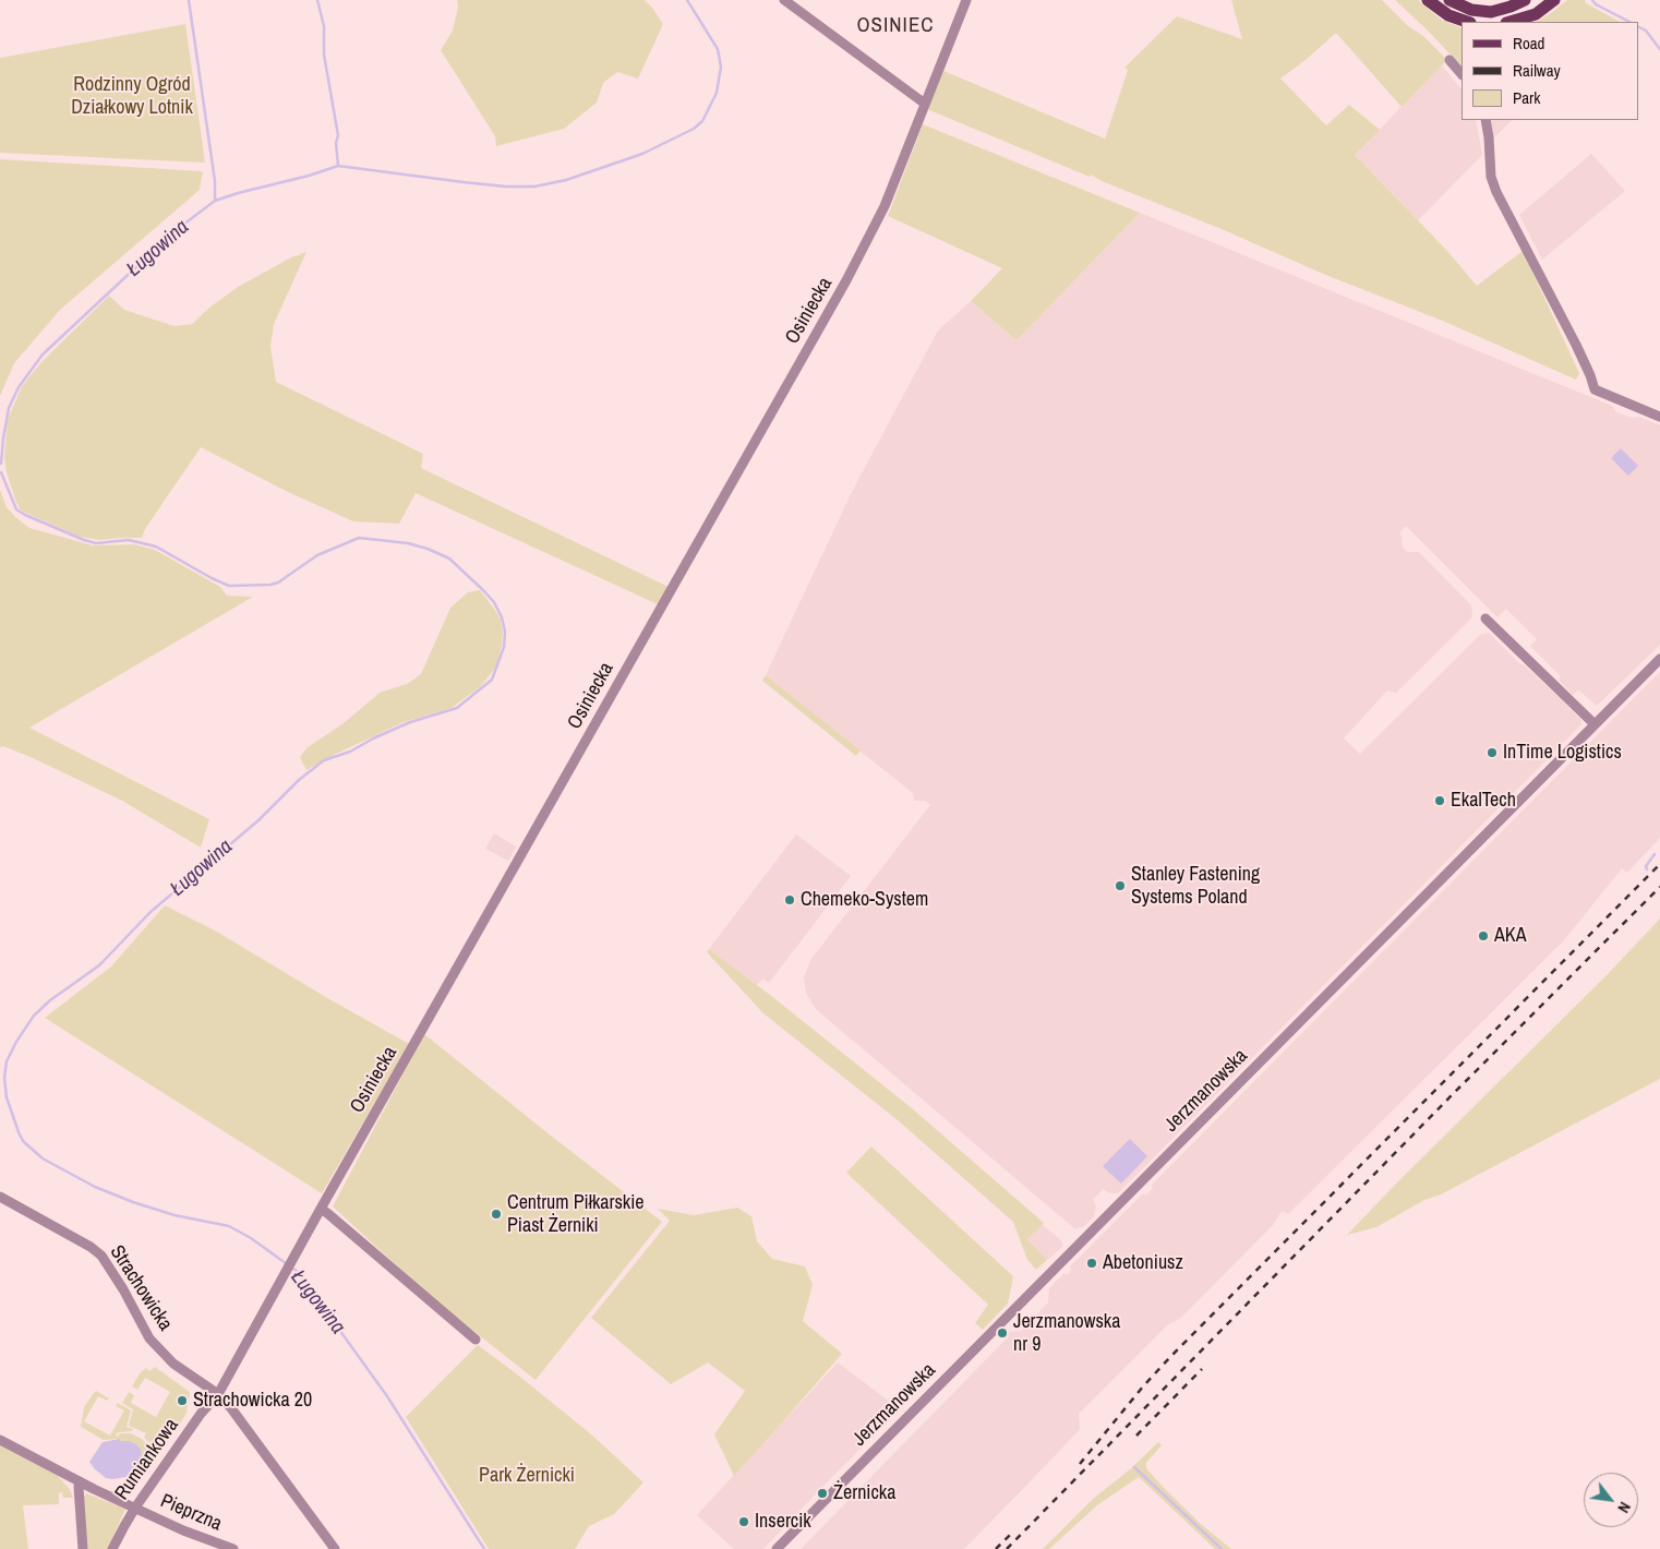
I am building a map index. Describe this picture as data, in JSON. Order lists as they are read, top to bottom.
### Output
{
  "streets": {
    "street": [
      "Osiniecka",
      "Jerzmanowska",
      "Strachowicka",
      "Rumiankowa",
      "Pieprzna"
    ]
  },
  "crossings": [
    ["Osiniecka", "Strachowicka"],
    ["Osiniecka", "Rumiankowa"],
    ["Strachowicka", "Rumiankowa"],
    ["Rumiankowa", "Pieprzna"]
  ],
  "districts": ["OSINIEC"],
  "water": ["Ługowina"],
  "parks": ["Rodzinny Ogród Działkowy Lotnik", "Park Żernicki"],
  "places": [
    "InTime Logistics",
    "EkalTech",
    "Stanley Fastening Systems Poland",
    "Chemeko-System",
    "AKA",
    "Centrum Piłkarskie Piast Żerniki",
    "Abetoniusz",
    "Jerzmanowska nr 9",
    "Strachowicka 20",
    "Żernicka",
    "Insercik"
  ],
  "legend": ["Road", "Railway", "Park"],
  "north": "bottom right"
}
